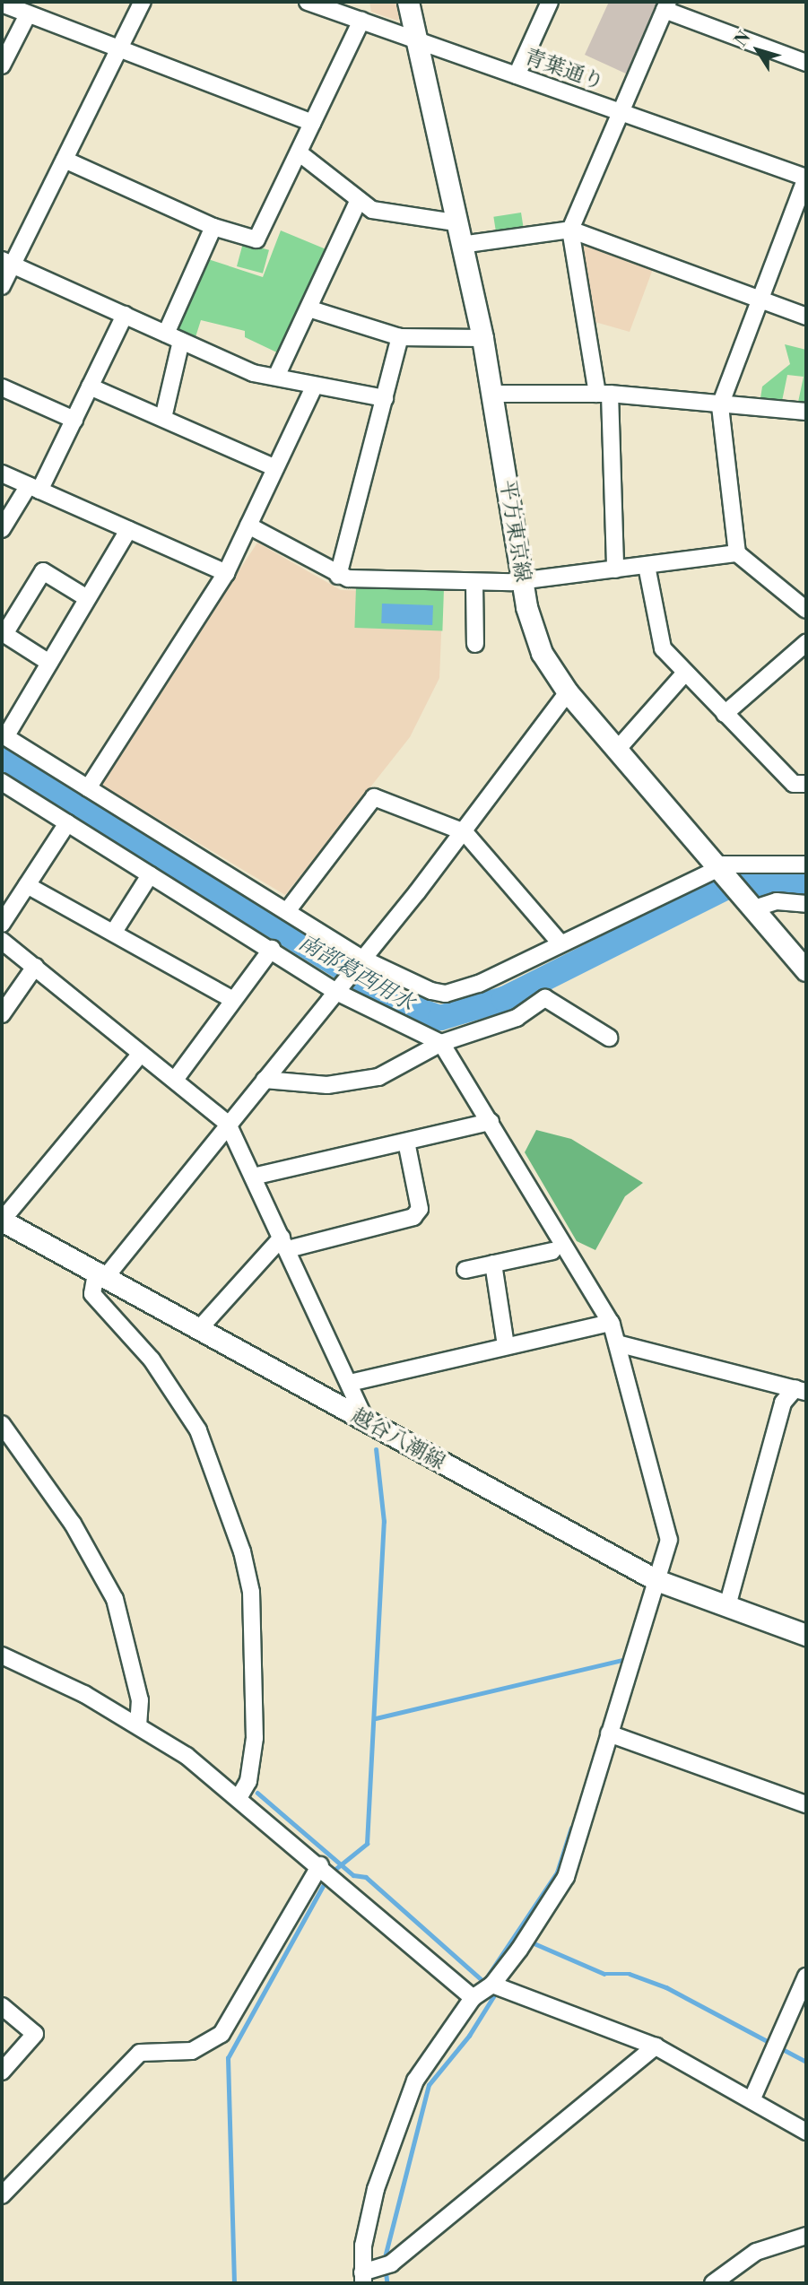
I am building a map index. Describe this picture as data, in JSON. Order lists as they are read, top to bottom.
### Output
{
  "streets": {
    "main road": ["平方東京線", "越谷八潮線"],
    "street": ["青葉通り"]
  },
  "crossings": [
    ["青葉通り", "平方東京線"]
  ],
  "water": ["南部葛西用水"],
  "north": "top left"
}
